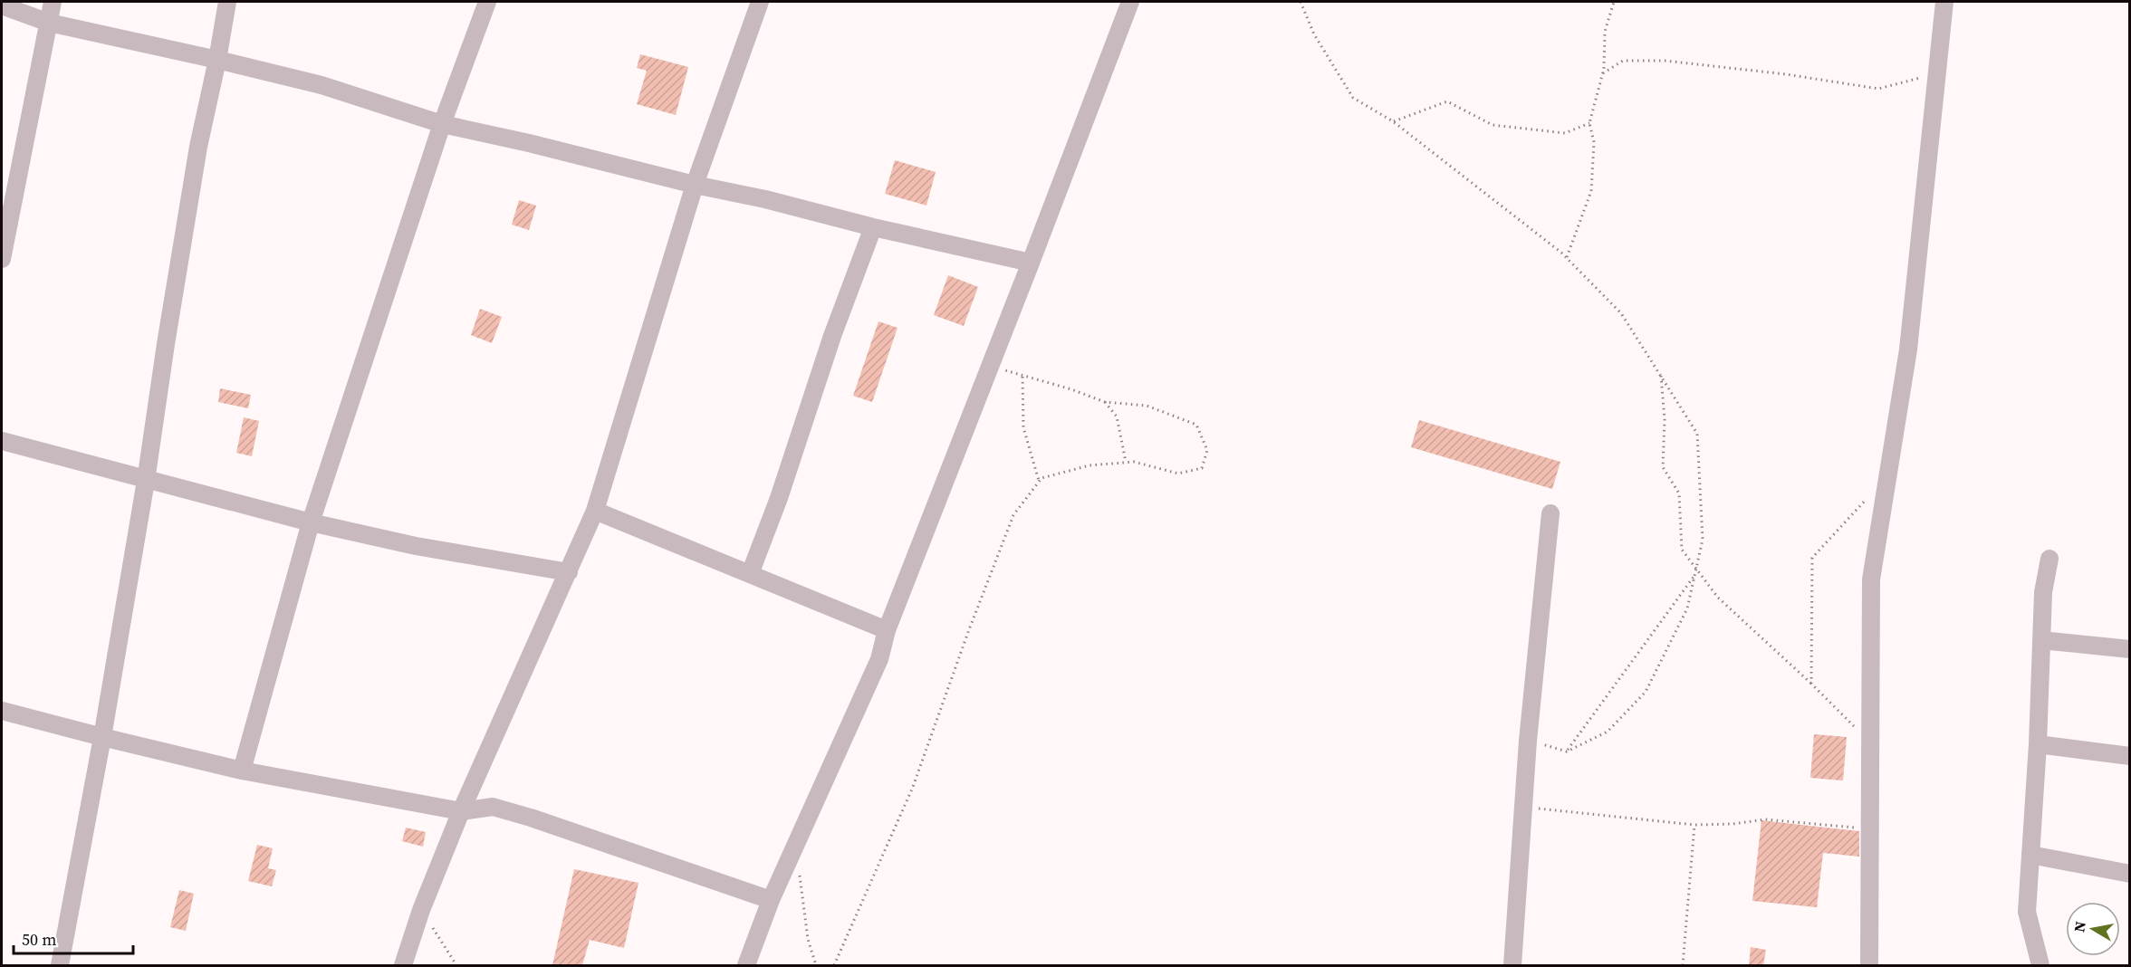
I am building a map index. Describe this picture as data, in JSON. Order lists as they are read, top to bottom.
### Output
{
  "scale_bar": "50 m",
  "north": "left"
}
